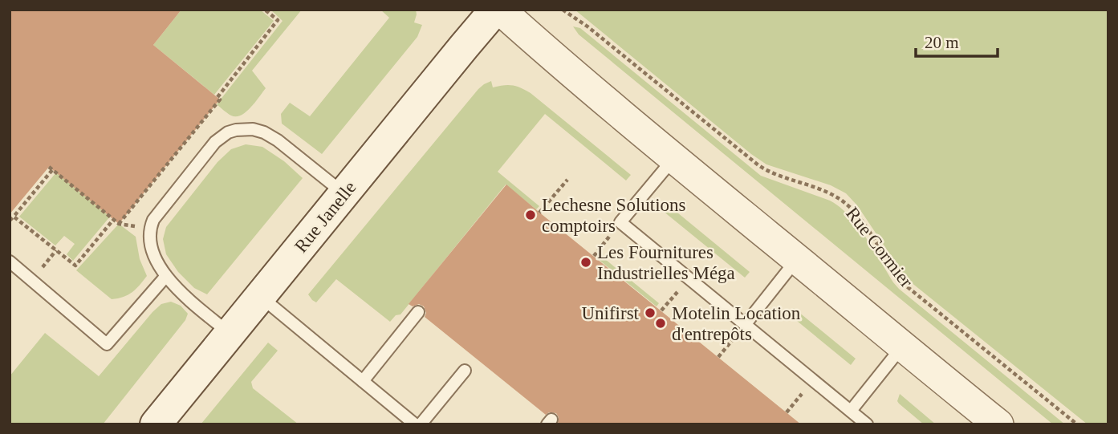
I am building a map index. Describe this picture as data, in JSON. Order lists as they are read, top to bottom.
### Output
{
  "streets": {
    "main road": ["Rue Janelle"],
    "path": ["Rue Cormier"]
  },
  "places": [
    "Lechesne Solutions comptoirs",
    "Les Fournitures Industrielles Méga",
    "Unifirst",
    "Motelin Location d'entrepôts"
  ],
  "scale_bar": "20 m"
}
